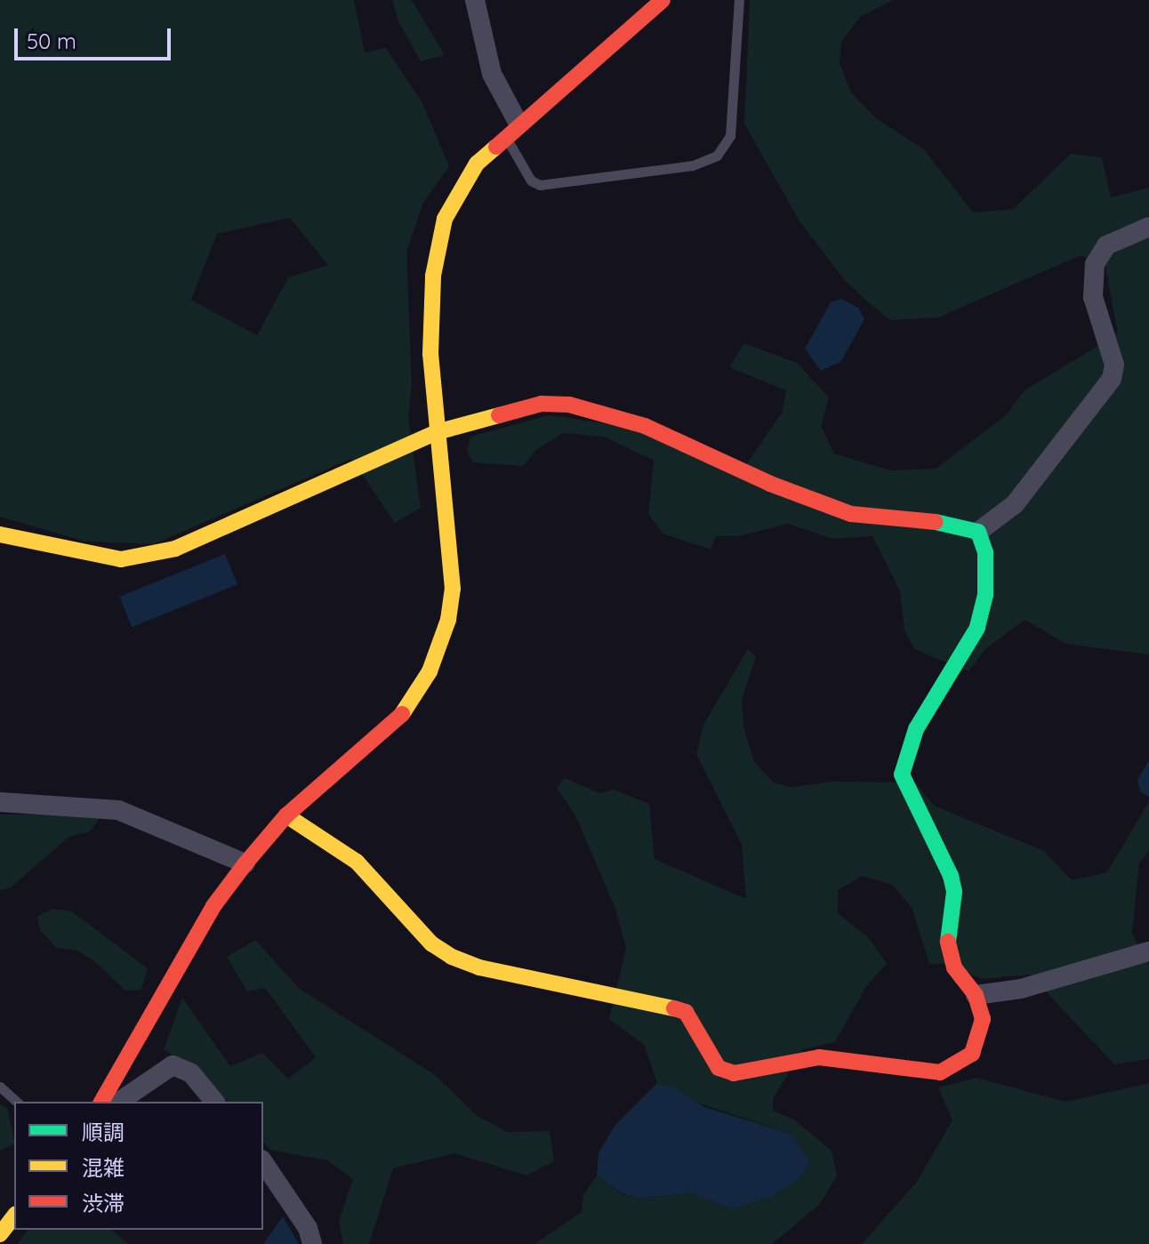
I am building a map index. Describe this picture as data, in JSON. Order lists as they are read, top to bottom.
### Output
{
  "legend": ["順調", "混雑", "渋滞"],
  "scale_bar": "50 m"
}
